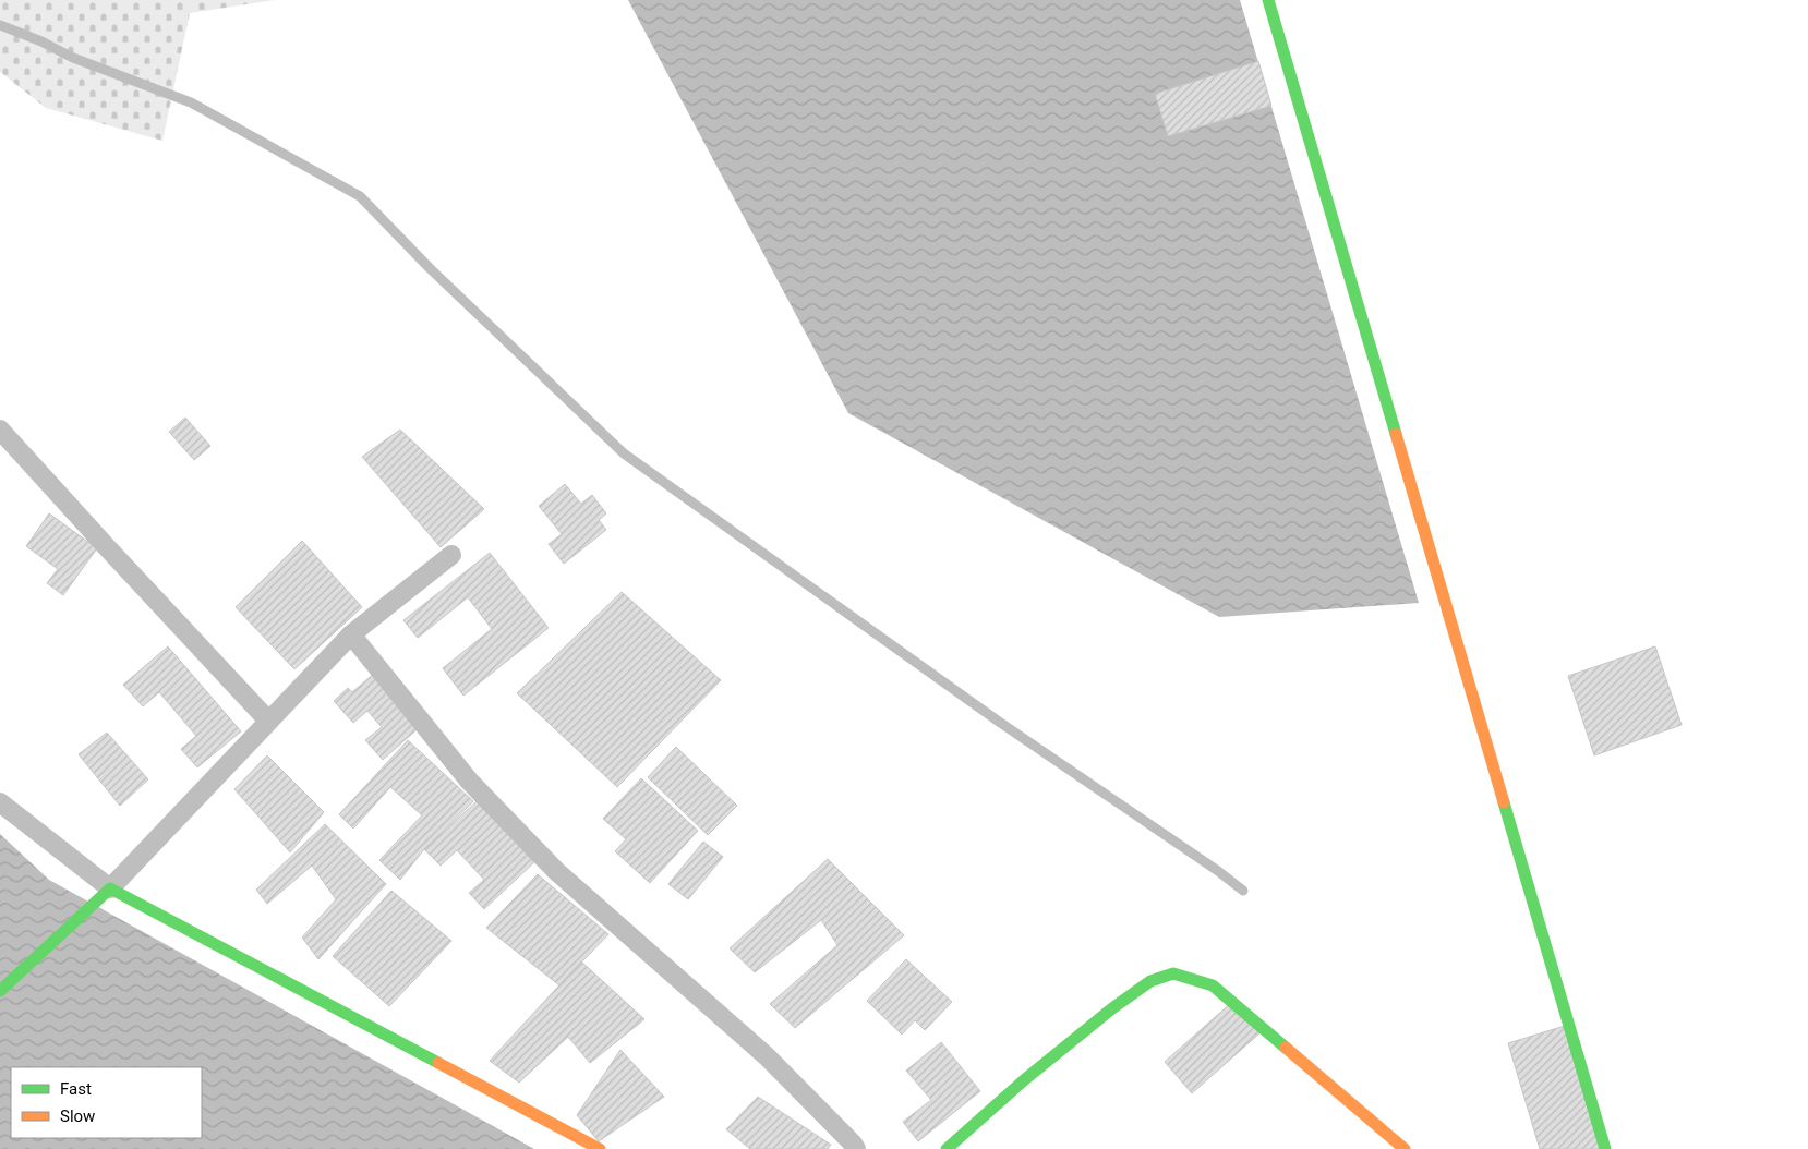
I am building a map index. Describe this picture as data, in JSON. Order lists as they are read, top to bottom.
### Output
{
  "legend": ["Fast", "Slow"]
}
